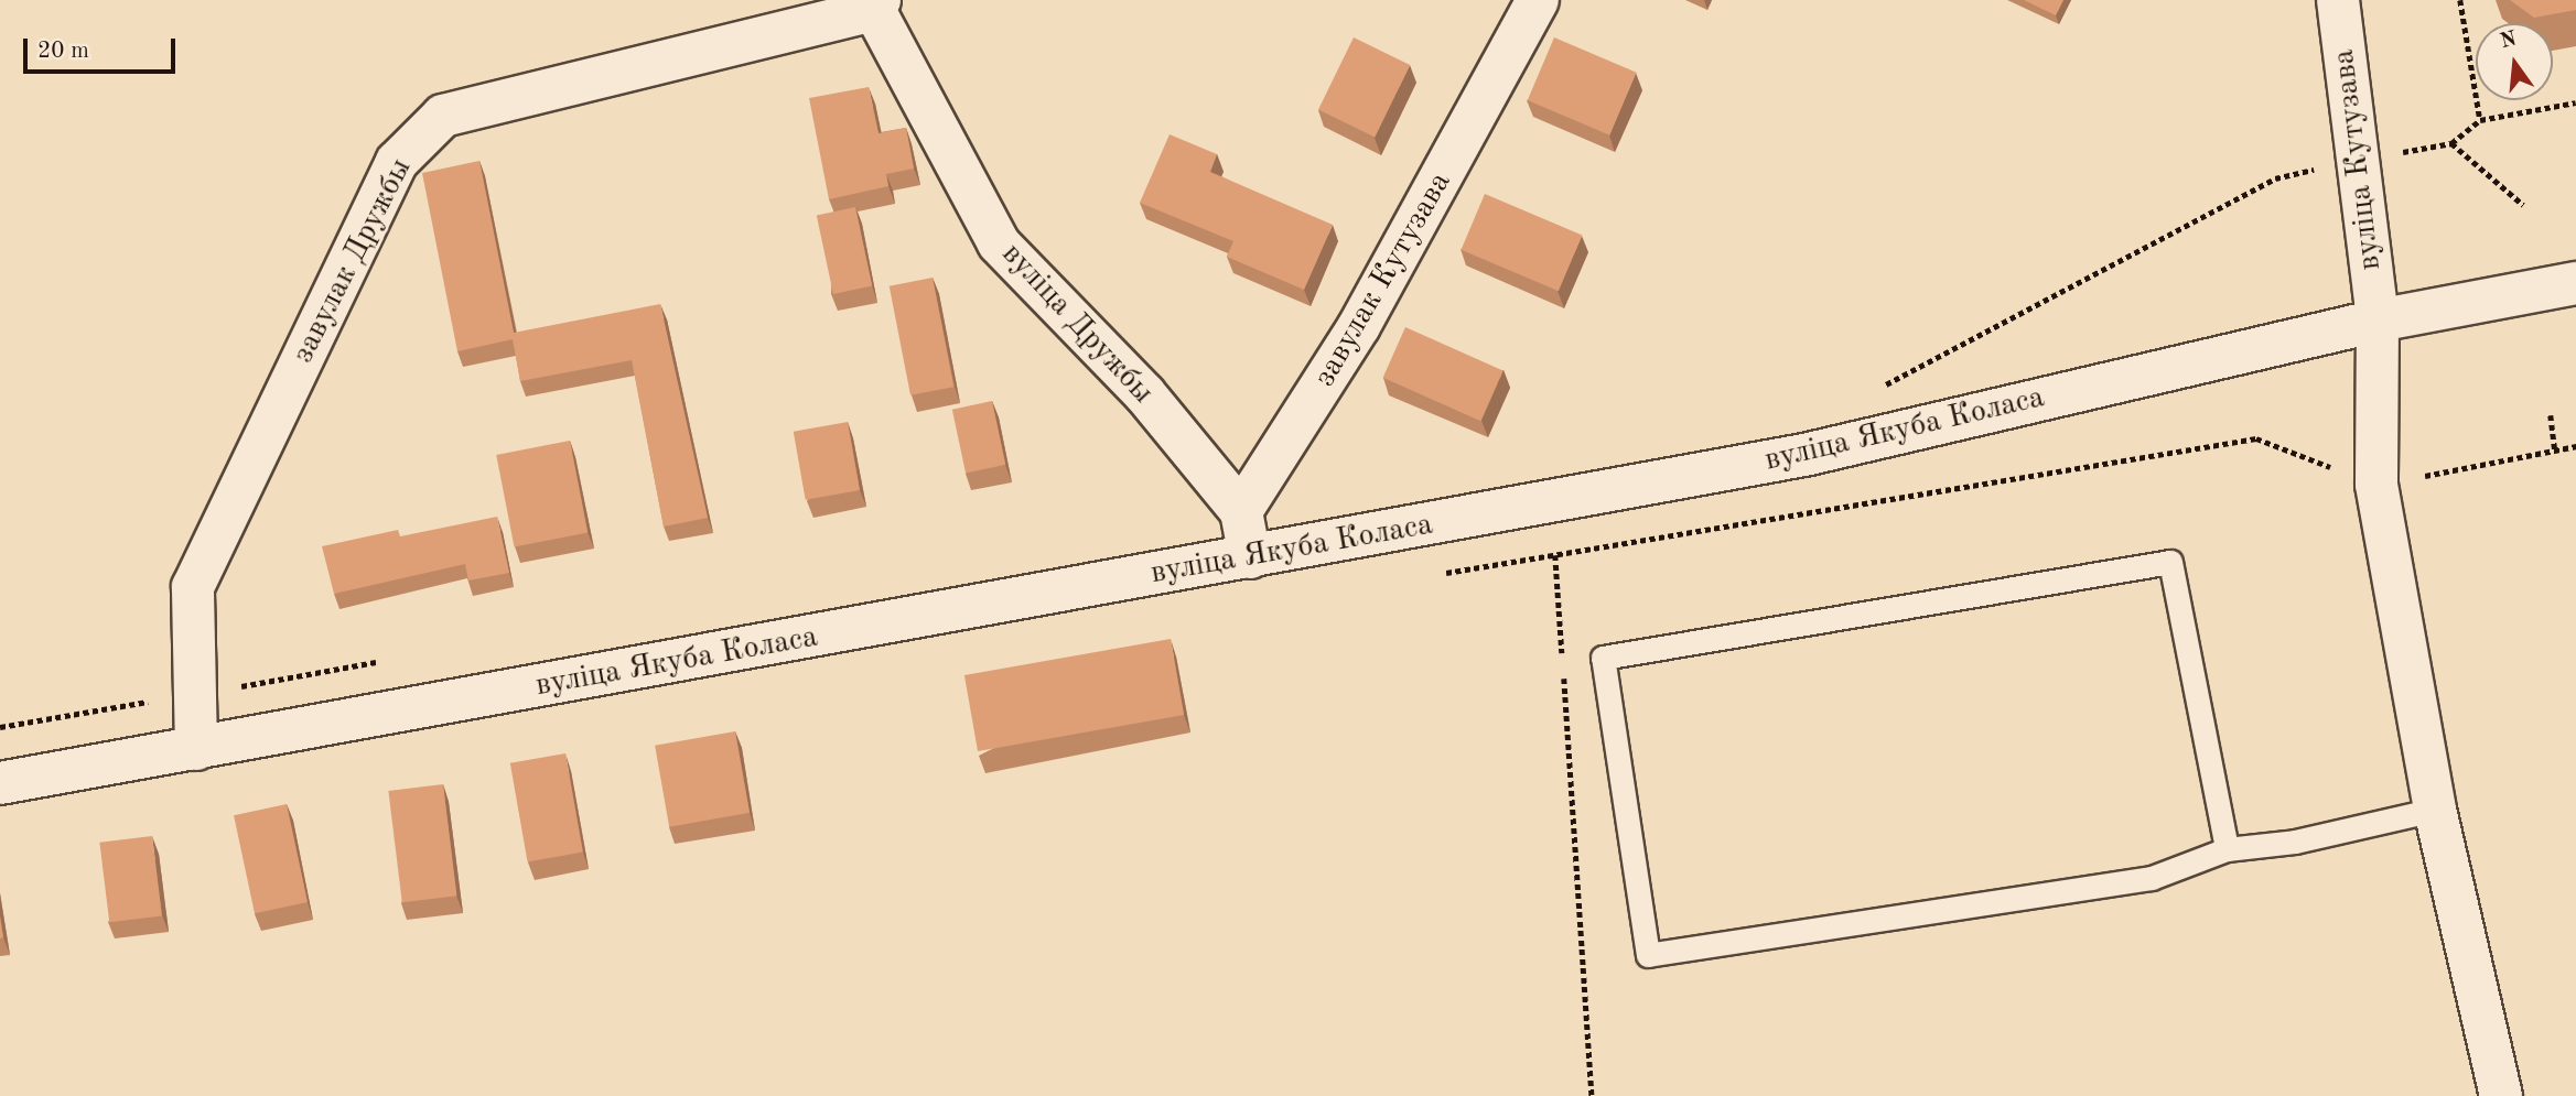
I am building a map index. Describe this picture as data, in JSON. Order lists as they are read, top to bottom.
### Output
{
  "streets": {
    "street": [
      "вуліца Кутузава",
      "завулак Дружбы",
      "завулак Кутузава",
      "вуліца Дружбы",
      "вуліца Якуба Коласа"
    ]
  },
  "crossings": [
    ["вуліца Кутузава", "вуліца Якуба Коласа"],
    ["завулак Дружбы", "вуліца Дружбы"],
    ["завулак Дружбы", "вуліца Якуба Коласа"],
    ["завулак Кутузава", "вуліца Дружбы"]
  ],
  "scale_bar": "20 m",
  "north": "top"
}
